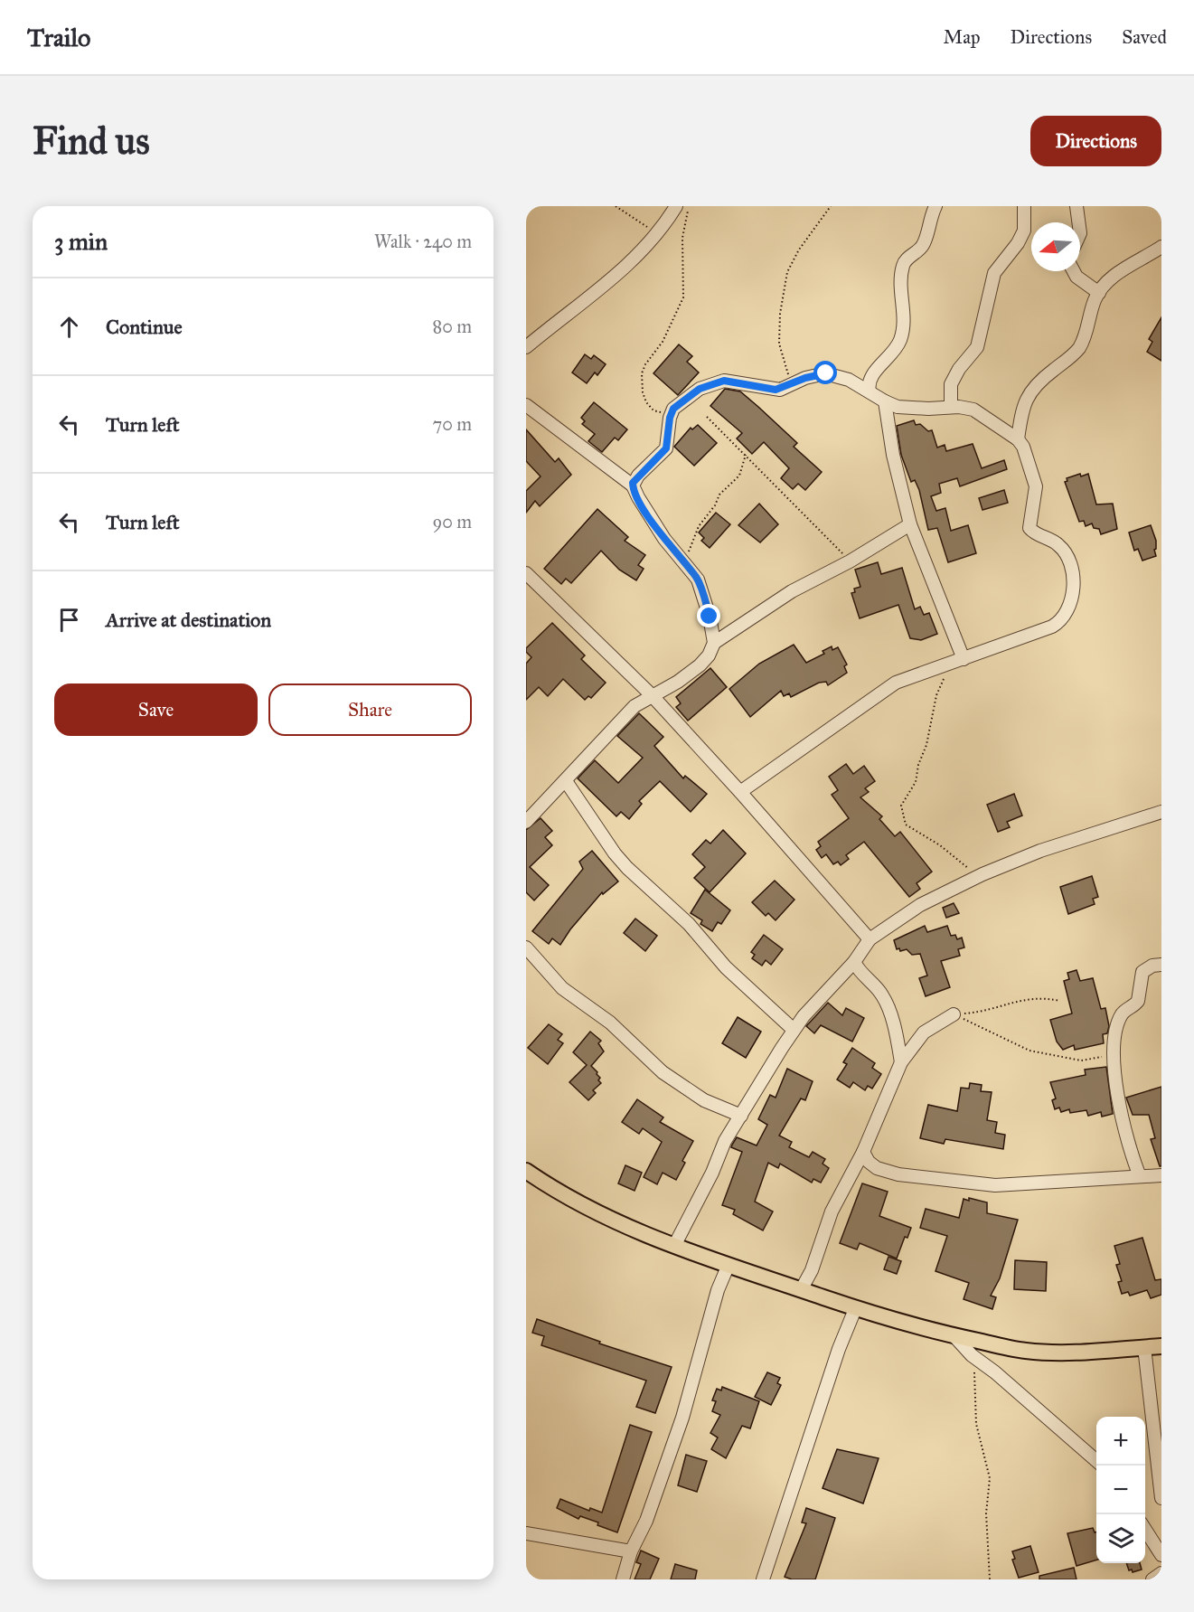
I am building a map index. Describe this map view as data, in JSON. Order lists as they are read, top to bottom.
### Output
{
  "north": "left",
  "page": {
    "header": "Trailo",
    "nav": ["Map", "Directions", "Saved"],
    "buttons": [
      "Directions",
      ["Save", "Share"]
    ],
    "title": "Find us",
    "heading": ["3 min", "Walk · 240 m"],
    "list": [
      ["Continue", "80 m"],
      ["Turn left", "70 m"],
      ["Turn left", "90 m"],
      "Arrive at destination"
    ],
    "map_buttons": ["+", "−"]
  }
}
